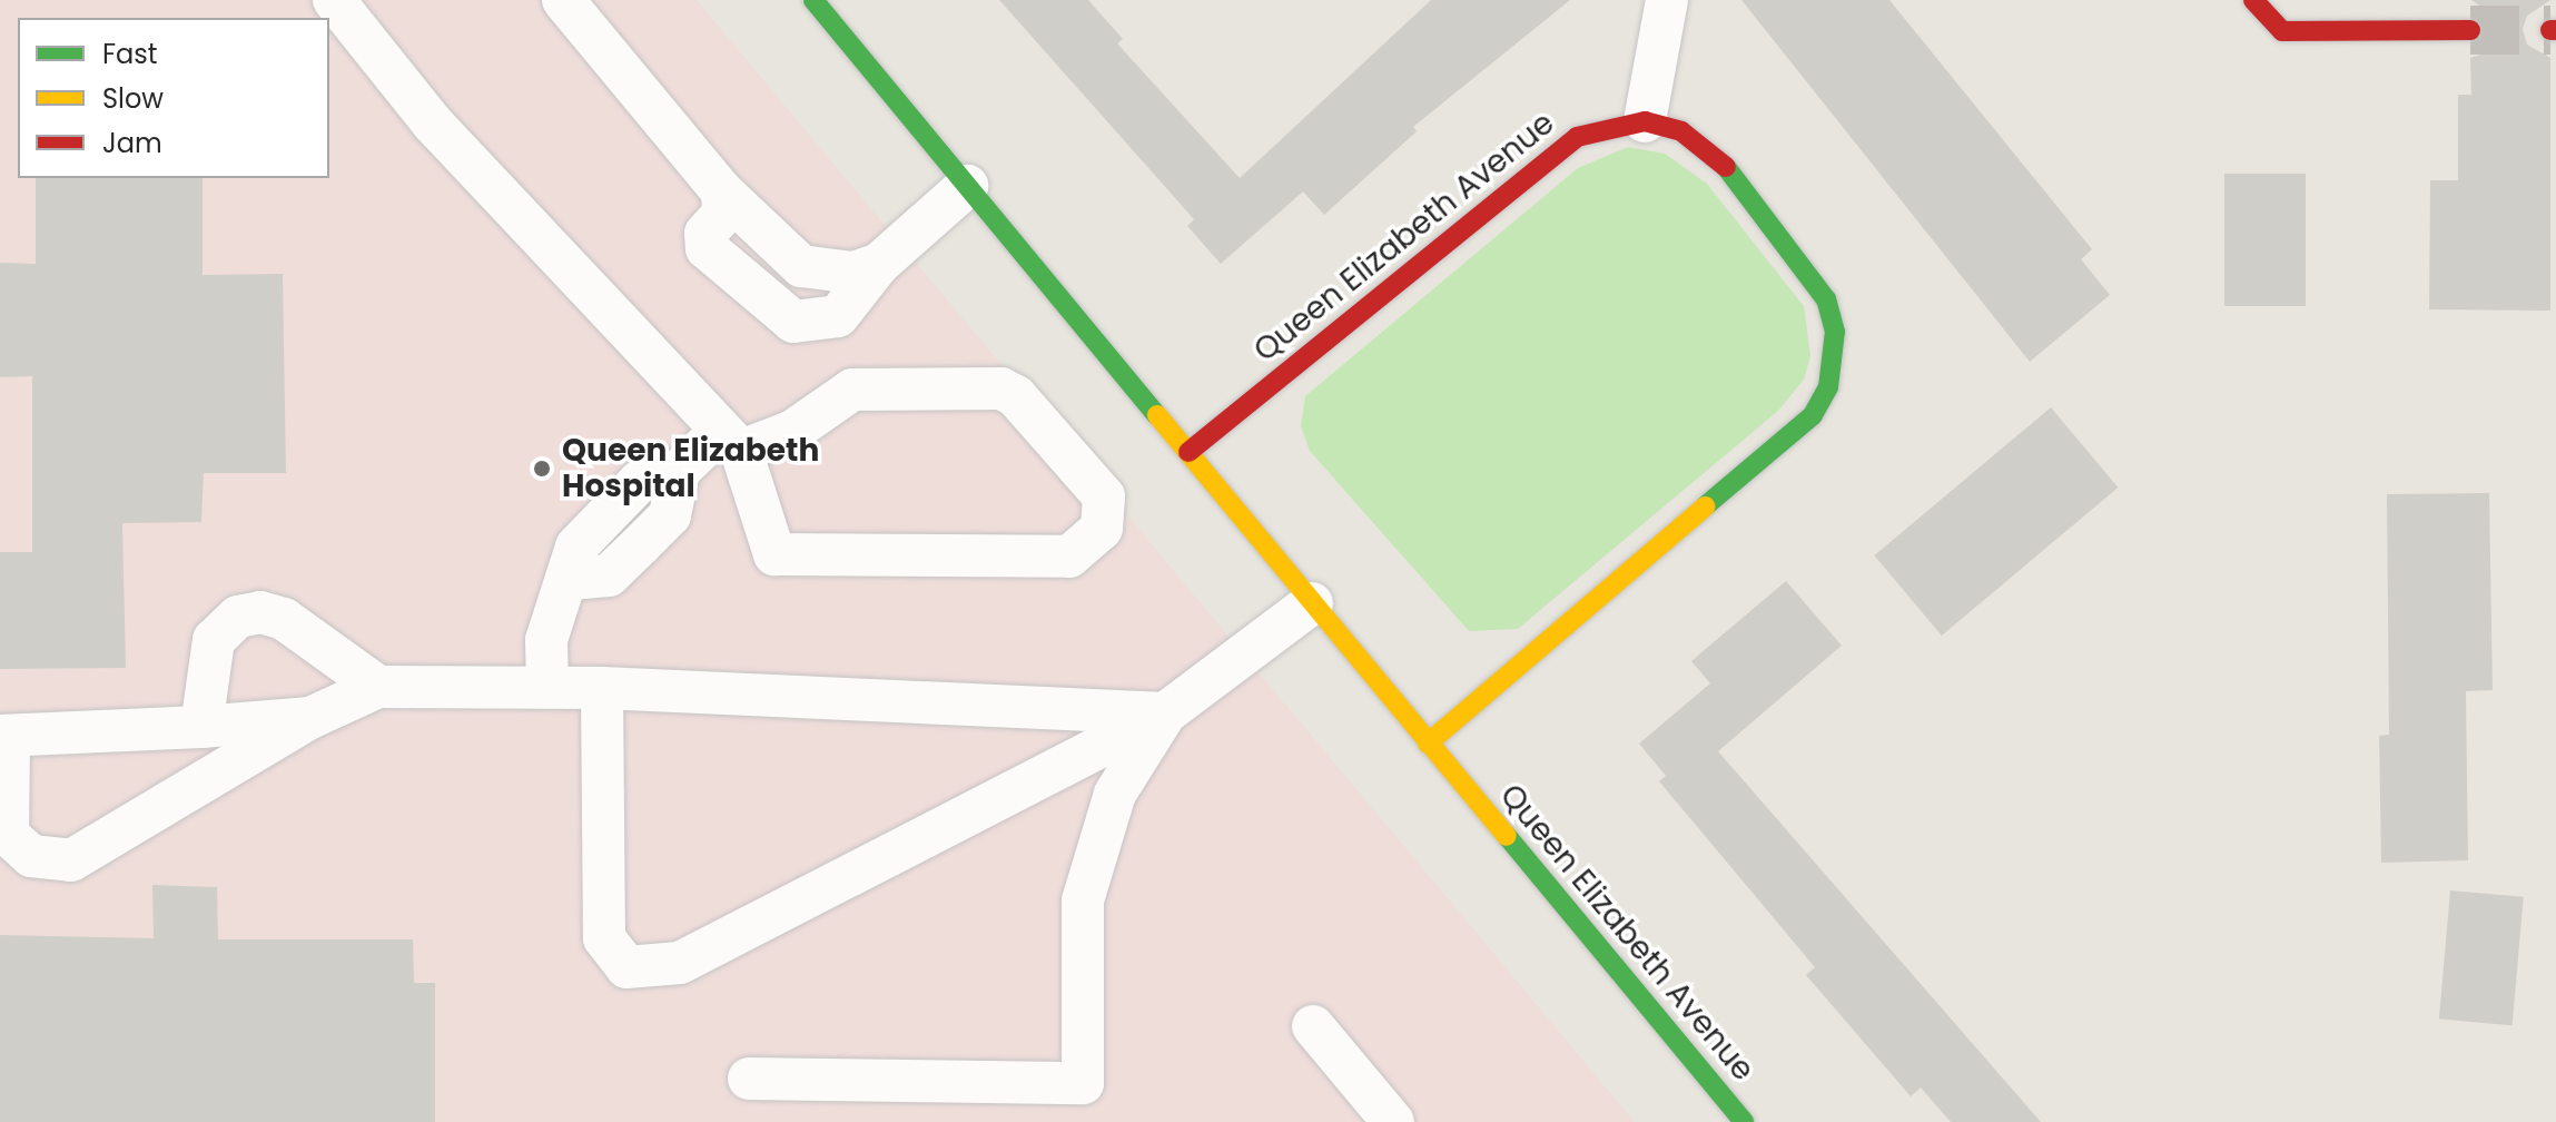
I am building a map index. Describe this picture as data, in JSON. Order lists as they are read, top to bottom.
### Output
{
  "streets": {
    "street": ["Queen Elizabeth Avenue"]
  },
  "places": ["Queen Elizabeth Hospital"],
  "legend": ["Fast", "Slow", "Jam"]
}
